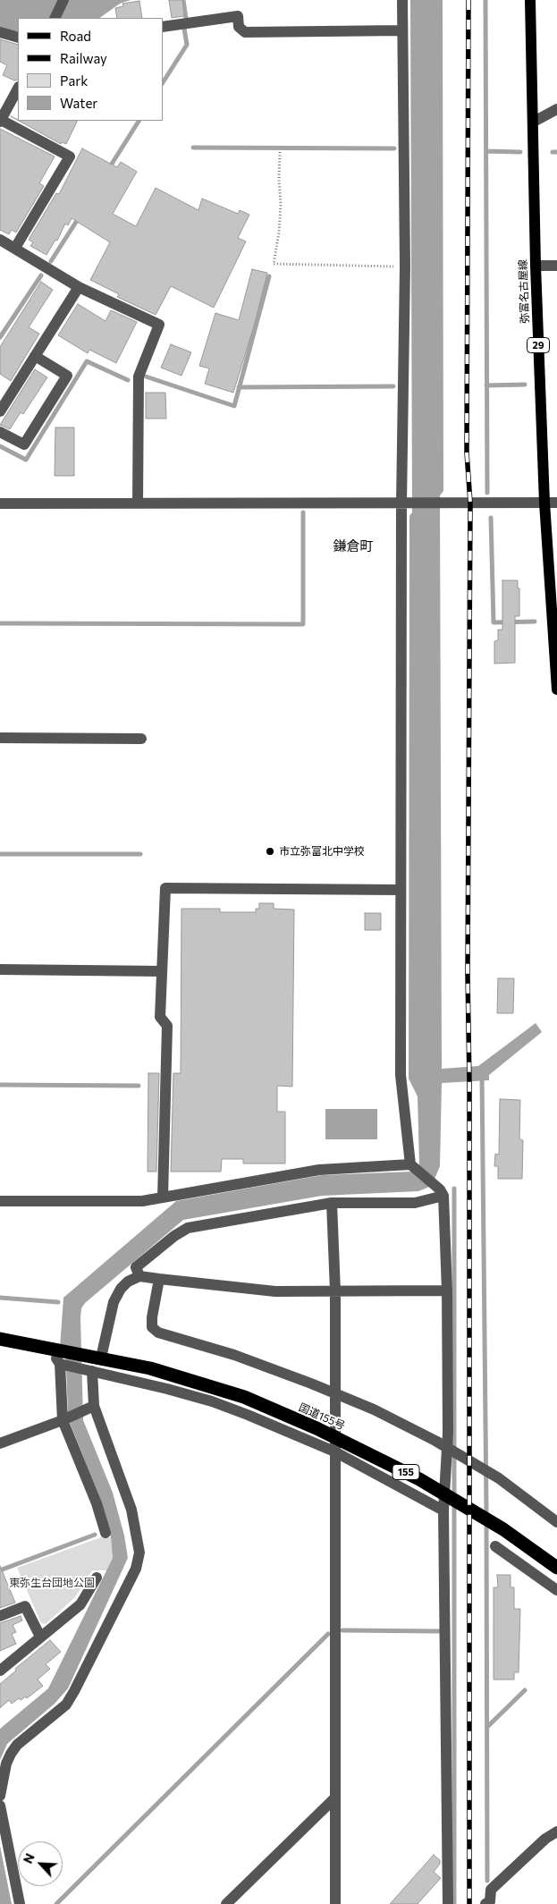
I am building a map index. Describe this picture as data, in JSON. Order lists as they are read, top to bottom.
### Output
{
  "streets": {
    "highway": ["国道155号", "155"],
    "main road": ["弥富名古屋線", "29"]
  },
  "districts": ["鎌倉町"],
  "parks": ["東弥生台団地公園"],
  "places": ["市立弥富北中学校"],
  "legend": [
    "Road",
    "Railway",
    "Park",
    "Water"
  ],
  "north": "top left"
}
